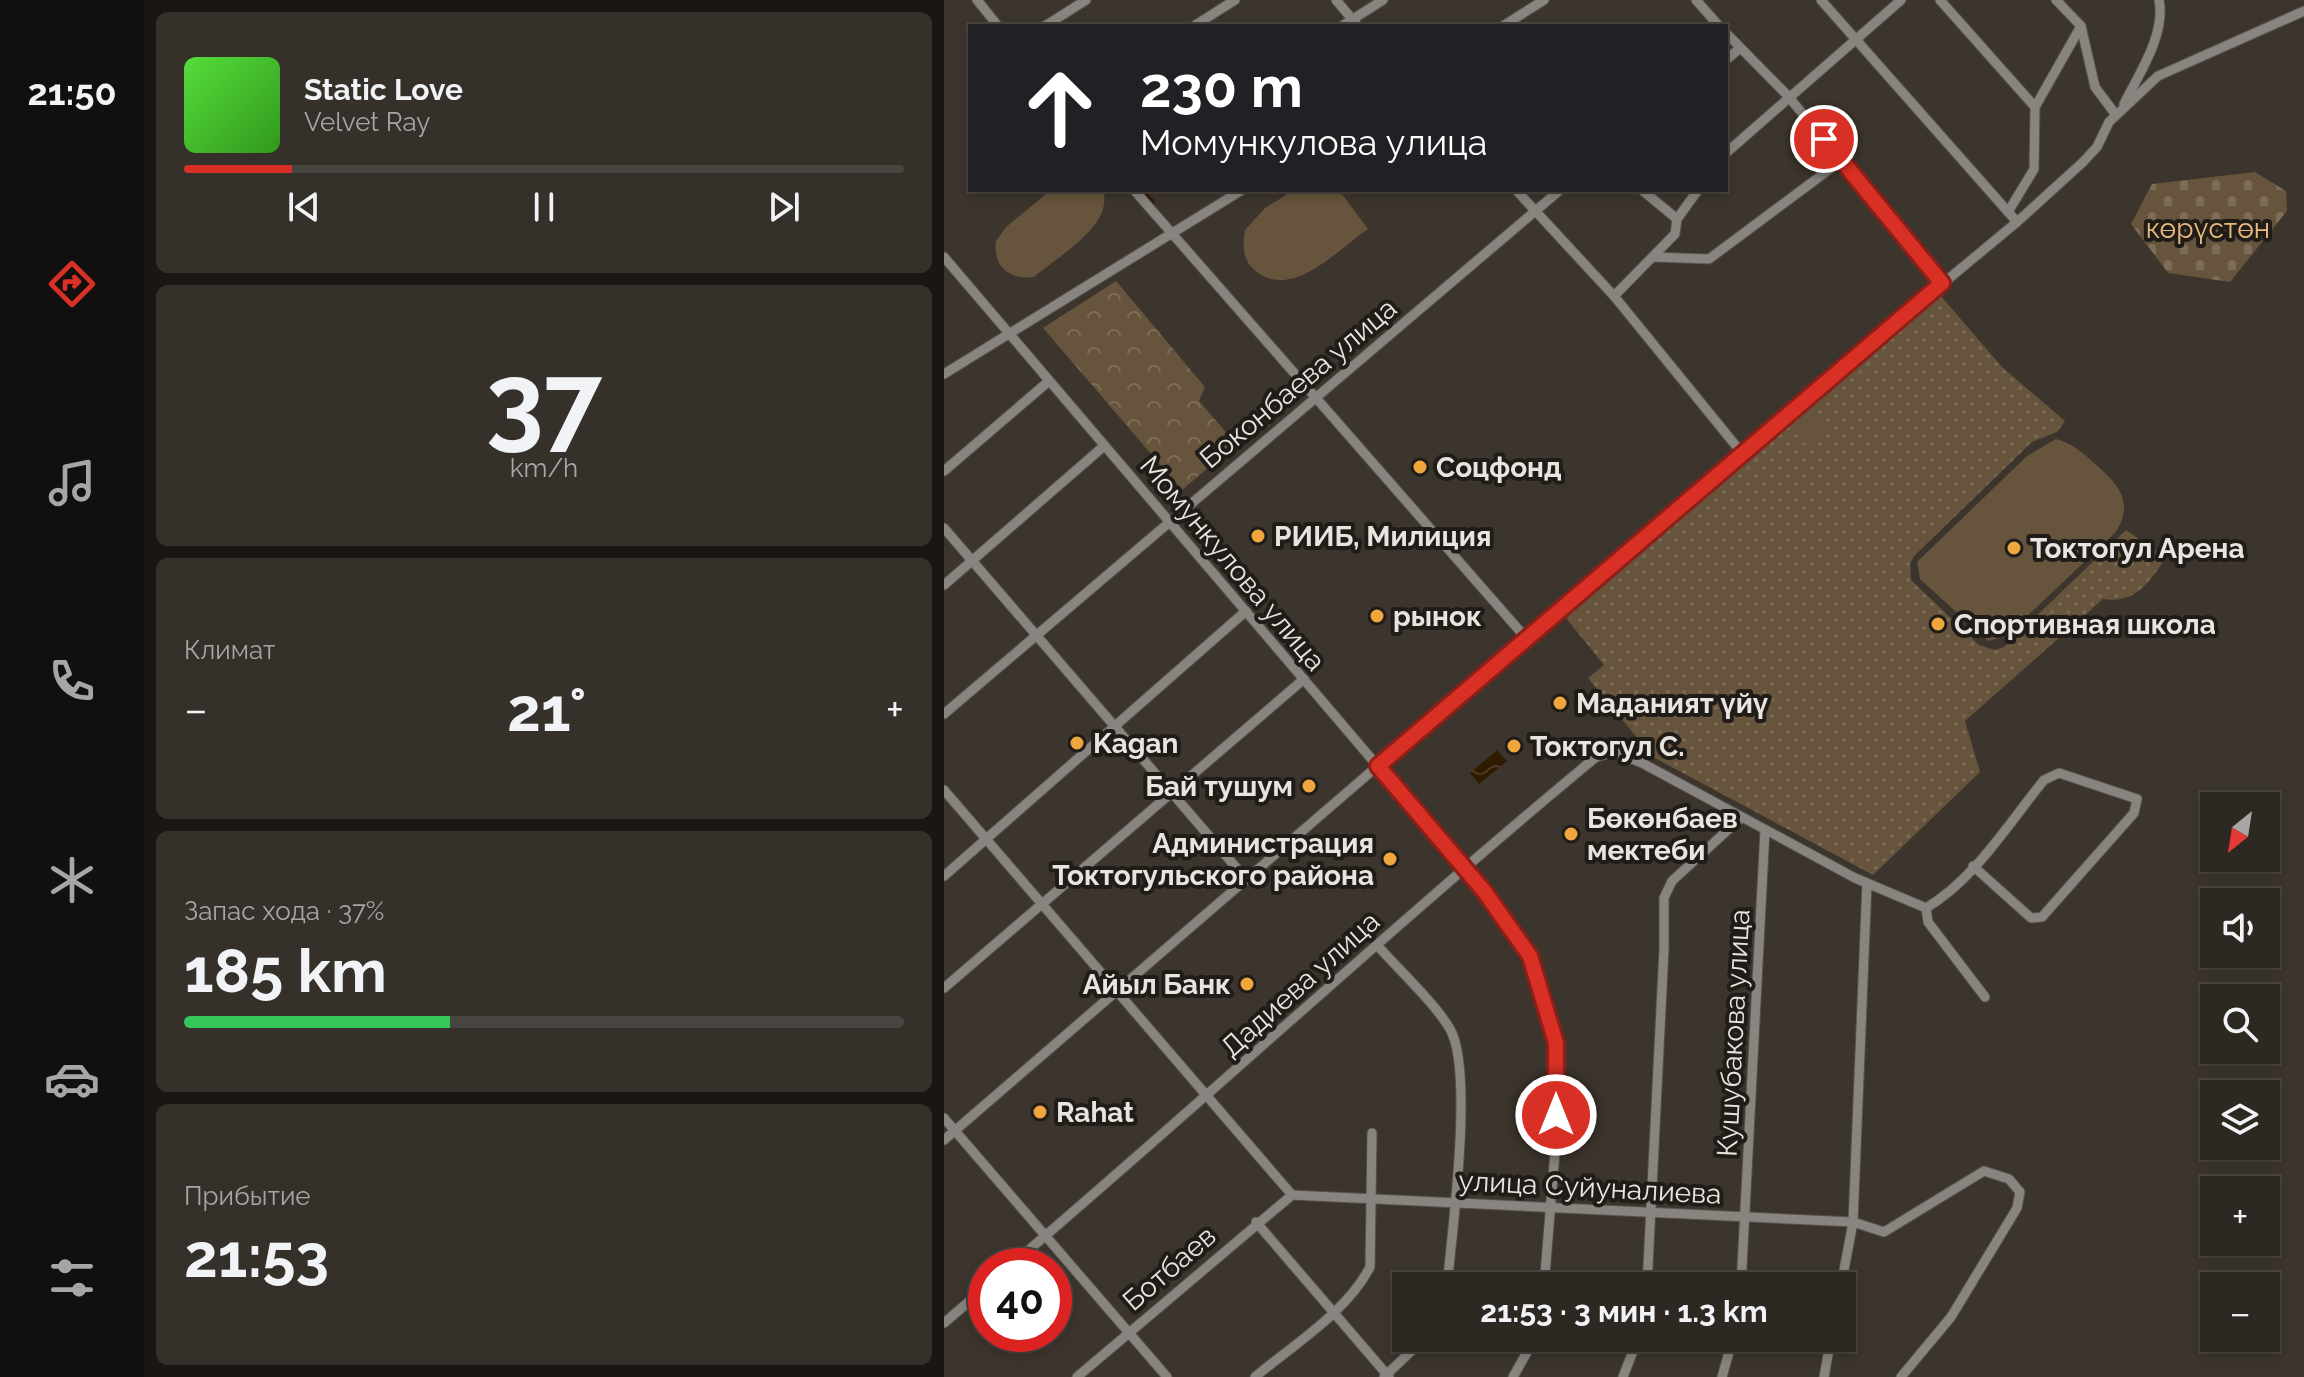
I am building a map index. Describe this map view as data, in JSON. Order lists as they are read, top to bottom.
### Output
{
  "streets": {
    "street": [
      "Боконбаева улица",
      "Момункулова улица",
      "Дадиева улица",
      "Кушубакова улица",
      "улица Суйуналиева",
      "Ботбаев"
    ]
  },
  "crossings": [
    ["Боконбаева улица", "Момункулова улица"],
    ["Момункулова улица", "Дадиева улица"],
    ["Момункулова улица", "улица Суйуналиева"],
    ["Дадиева улица", "Кушубакова улица"],
    ["Кушубакова улица", "улица Суйуналиева"],
    ["улица Суйуналиева", "Ботбаев"]
  ],
  "parks": ["көрүстөн"],
  "places": [
    "Соцфонд",
    "РИИБ, Милиция",
    "Токтогул Арена",
    "рынок",
    "Спортивная школа",
    "Маданият үйү",
    "Kagan",
    "Токтогул С.",
    "Бай тушум",
    "Бөкөнбаев мектеби",
    "Администрация Токтогульского района",
    "Айыл Банк",
    "Rahat"
  ],
  "north": "bottom left",
  "page": {
    "tabs": "21:50",
    "turn": ["230 m", "Момункулова улица"],
    "song": ["Static Love", "Velvet Ray"],
    "tile": [
      ["37", "km/h"],
      "Климат",
      ["Запас хода · 37%", "185 km"],
      ["Прибытие", "21:53"]
    ],
    "heat": ["−", "21°", "+"],
    "map_buttons": ["+", "−"],
    "limit": "40",
    "trip": "21:53 · 3 мин · 1.3 km"
  }
}
